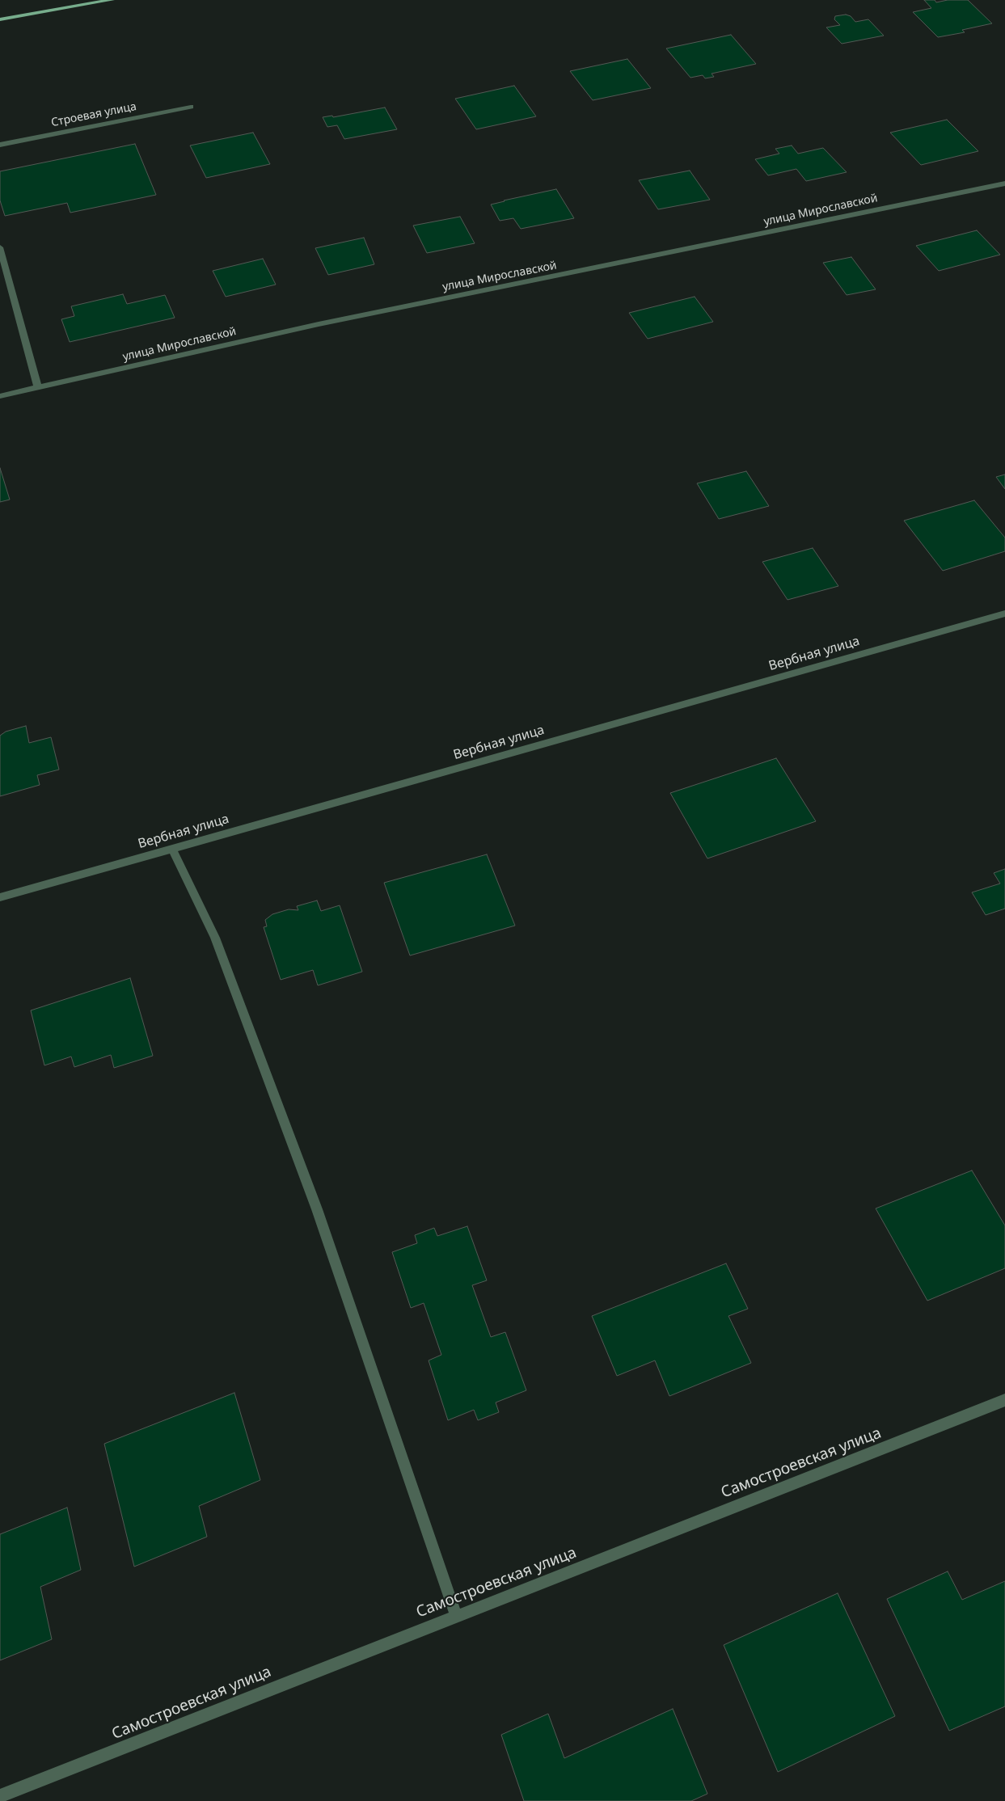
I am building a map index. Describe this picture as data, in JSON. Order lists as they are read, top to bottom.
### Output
{
  "streets": {
    "street": [
      "Строевая улица",
      "улица Мирославской",
      "Вербная улица",
      "Самостроевская улица"
    ]
  }
}
